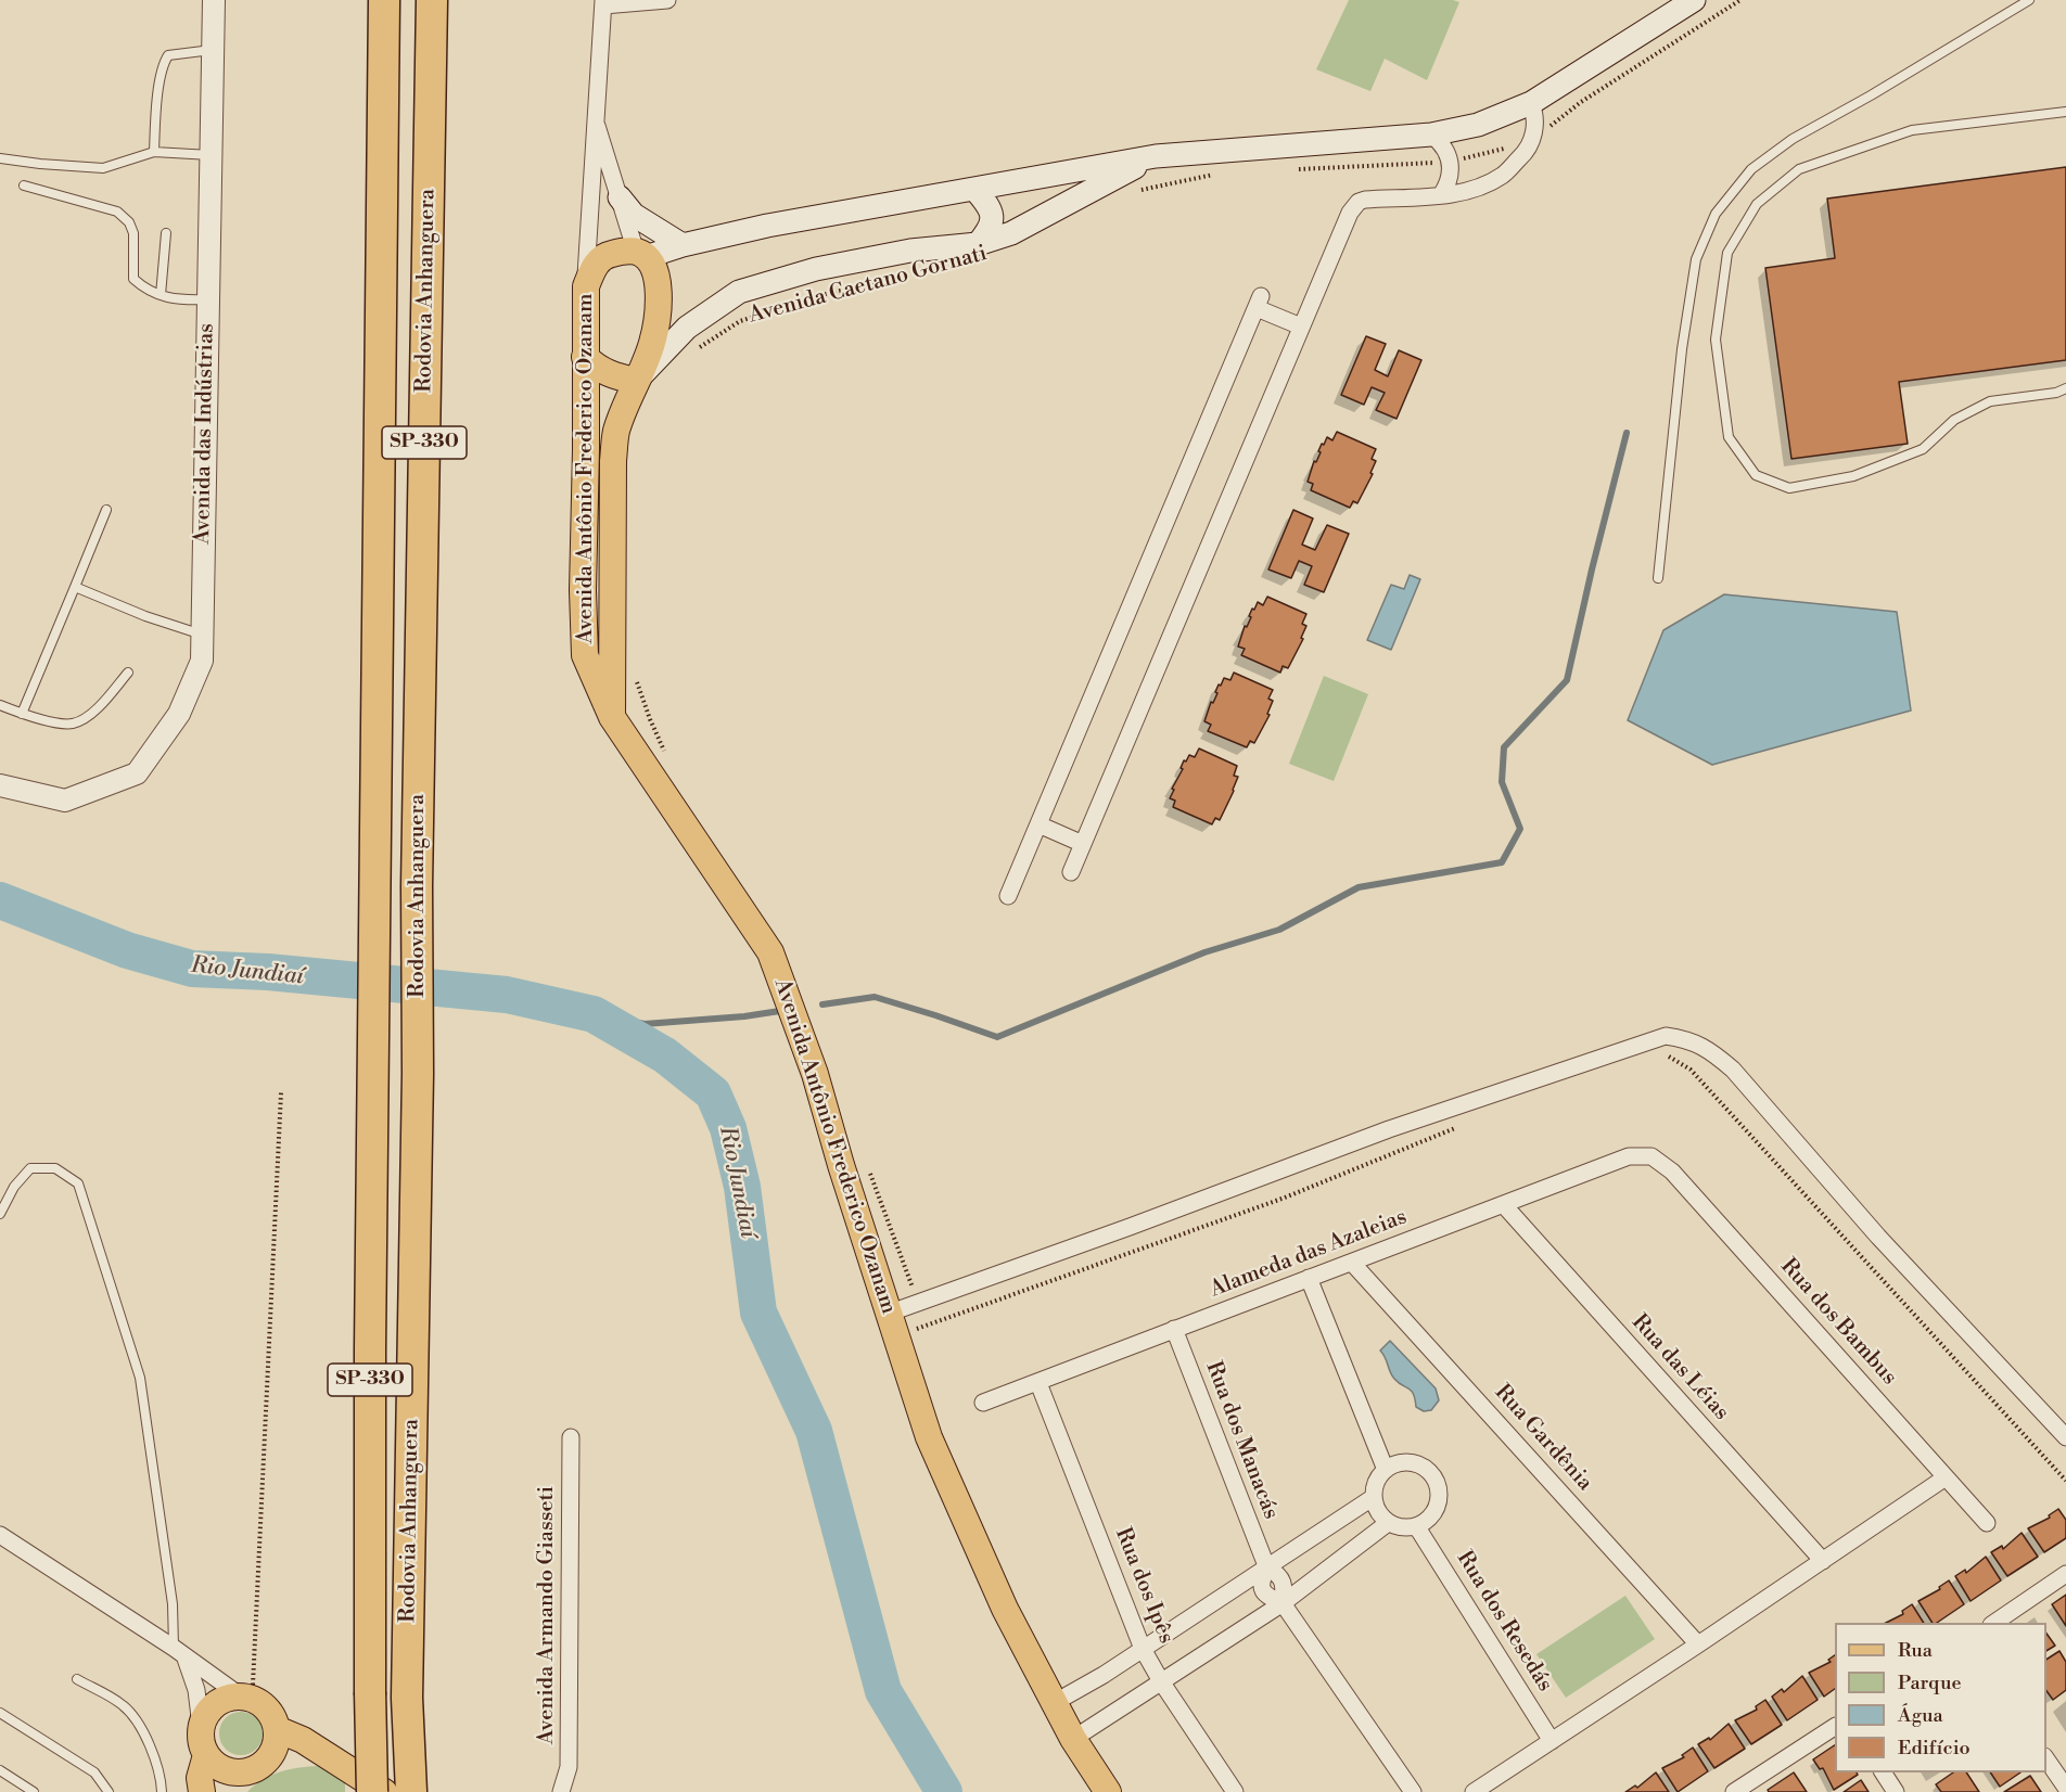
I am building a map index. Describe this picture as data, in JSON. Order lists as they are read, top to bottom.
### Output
{
  "streets": {
    "highway": ["Rodovia Anhanguera", "SP-330"],
    "main road": ["Avenida Antônio Frederico Ozanam"],
    "street": [
      "Avenida das Indústrias",
      "Alameda das Azaleias",
      "Rua dos Bambus",
      "Rua das Léias",
      "Rua Gardênia",
      "Rua dos Manacás",
      "Rua dos Ipês",
      "Avenida Armando Giasseti",
      "Rua dos Resedás"
    ],
    "path": ["Avenida Caetano Gornati"]
  },
  "crossings": [
    ["Alameda das Azaleias", "Rua dos Bambus"],
    ["Alameda das Azaleias", "Rua das Léias"],
    ["Alameda das Azaleias", "Rua Gardênia"],
    ["Alameda das Azaleias", "Rua dos Manacás"],
    ["Alameda das Azaleias", "Rua dos Ipês"]
  ],
  "water": ["Rio Jundiaí"],
  "legend": [
    "Rua",
    "Parque",
    "Água",
    "Edifício"
  ]
}
